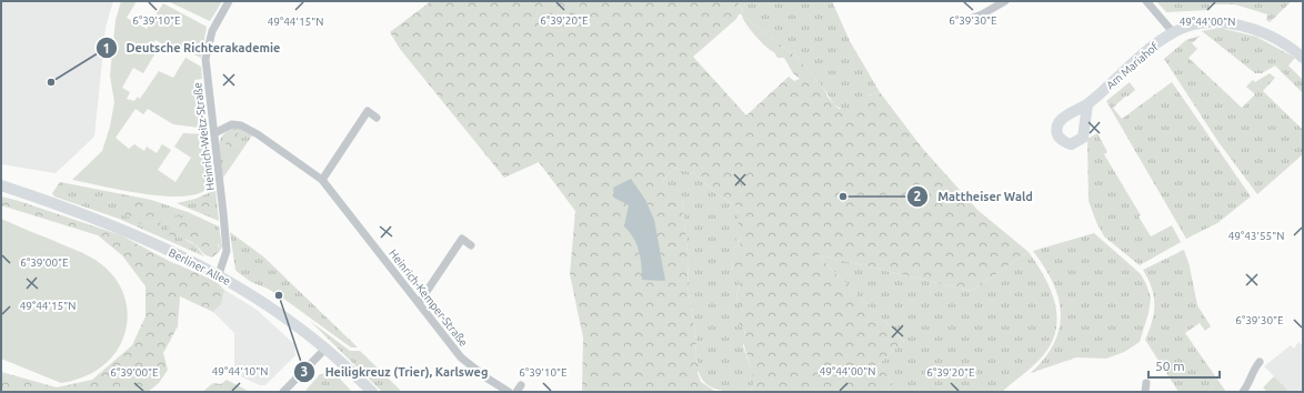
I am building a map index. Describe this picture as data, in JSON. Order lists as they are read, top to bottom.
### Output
{
  "streets": {
    "street": [
      "Am Mariahof",
      "Heinrich-Weitz-Straße",
      "Berliner Allee",
      "Heinrich-Kemper-Straße"
    ]
  },
  "crossings": [
    ["Heinrich-Weitz-Straße", "Berliner Allee"],
    ["Heinrich-Weitz-Straße", "Heinrich-Kemper-Straße"]
  ],
  "places": ["Deutsche Richterakademie", "Mattheiser Wald", "Heiligkreuz (Trier), Karlsweg"],
  "scale_bar": "50 m",
  "coordinates": [
    "6°39'10\"E",
    "6°39'20\"E",
    "6°39'30\"E",
    "49°44'15\"N",
    "49°44'00\"N",
    "49°43'55\"N",
    "6°39'00\"E",
    "49°44'10\"N"
  ]
}
